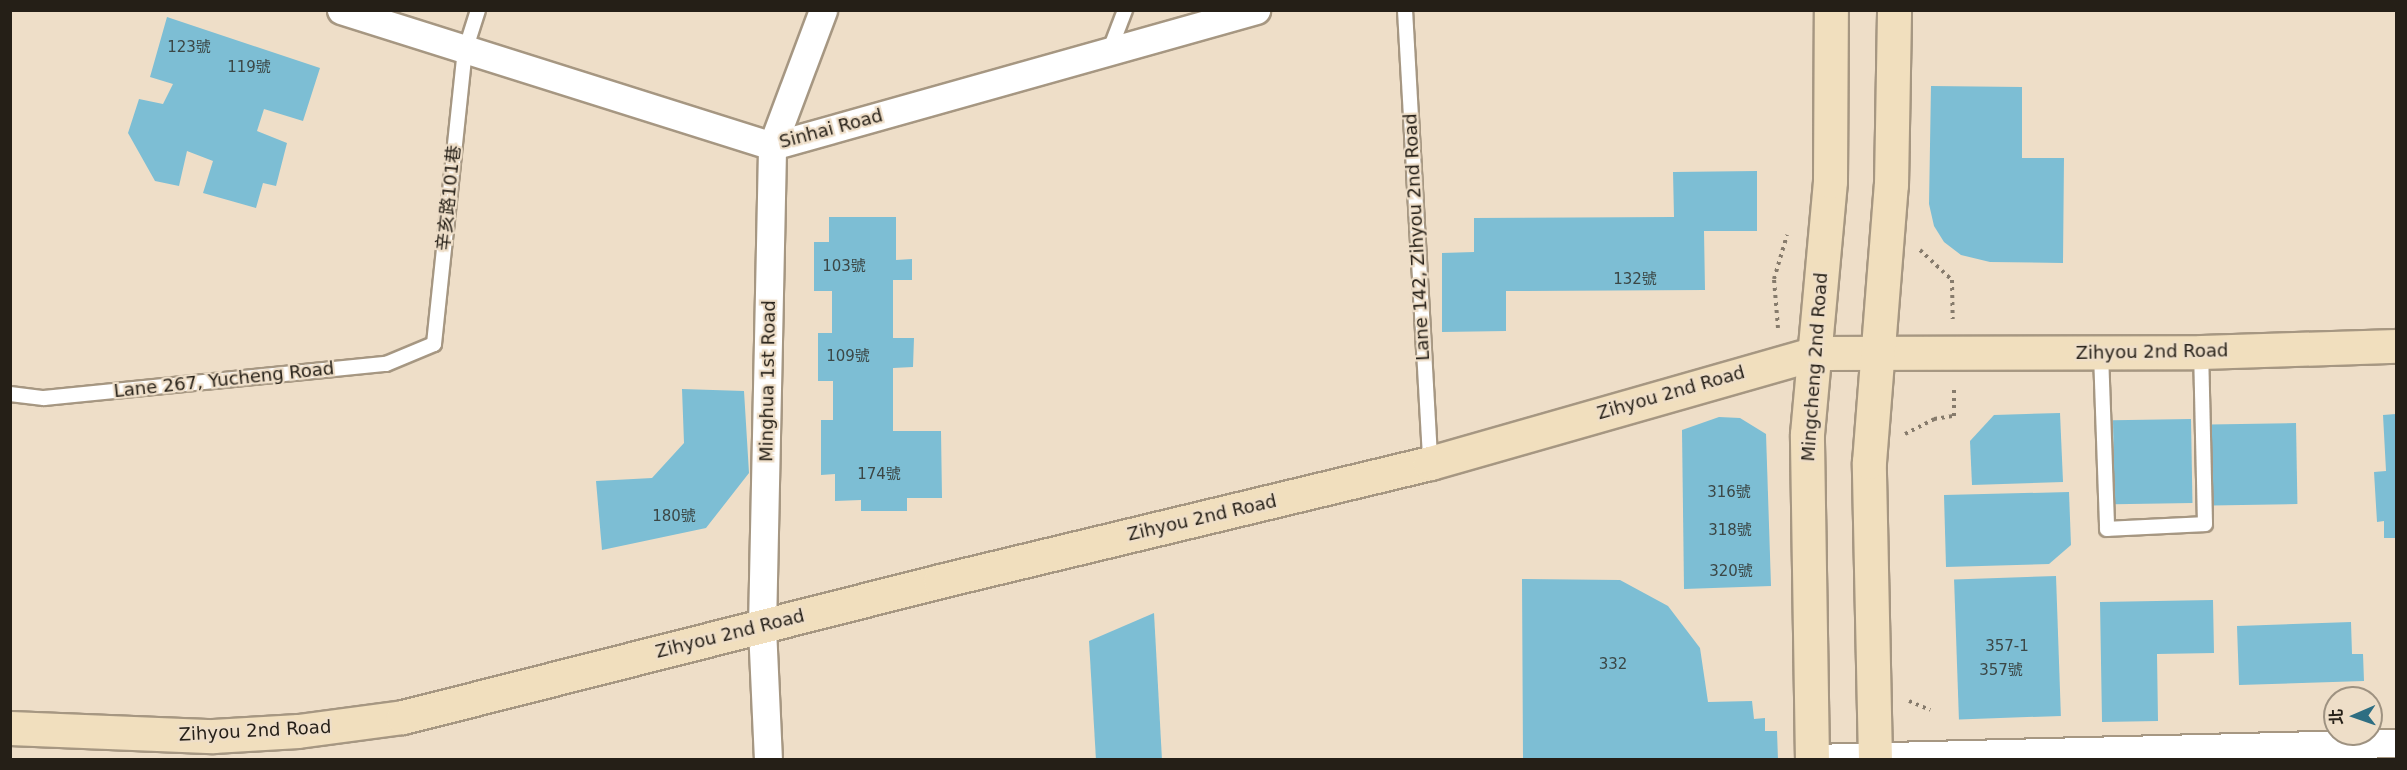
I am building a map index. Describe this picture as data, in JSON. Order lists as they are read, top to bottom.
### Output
{
  "streets": {
    "street": [
      "Sinhai Road",
      "Zihyou 2nd Road",
      "Mingcheng 2nd Road",
      "Minghua 1st Road"
    ],
    "lane": ["辛亥路101巷", "Lane 142, Zihyou 2nd Road", "Lane 267, Yucheng Road"]
  },
  "crossings": [
    ["Sinhai Road", "辛亥路101巷"],
    ["Sinhai Road", "Minghua 1st Road"],
    ["辛亥路101巷", "Lane 267, Yucheng Road"],
    ["Lane 142, Zihyou 2nd Road", "Zihyou 2nd Road"],
    ["Zihyou 2nd Road", "Mingcheng 2nd Road"],
    ["Zihyou 2nd Road", "Minghua 1st Road"]
  ],
  "house_numbers": [
    "123號",
    "119號",
    "103號",
    "132號",
    "109號",
    "174號",
    "316號",
    "180號",
    "318號",
    "320號",
    "357-1",
    "332",
    "357號"
  ],
  "north": "left"
}
